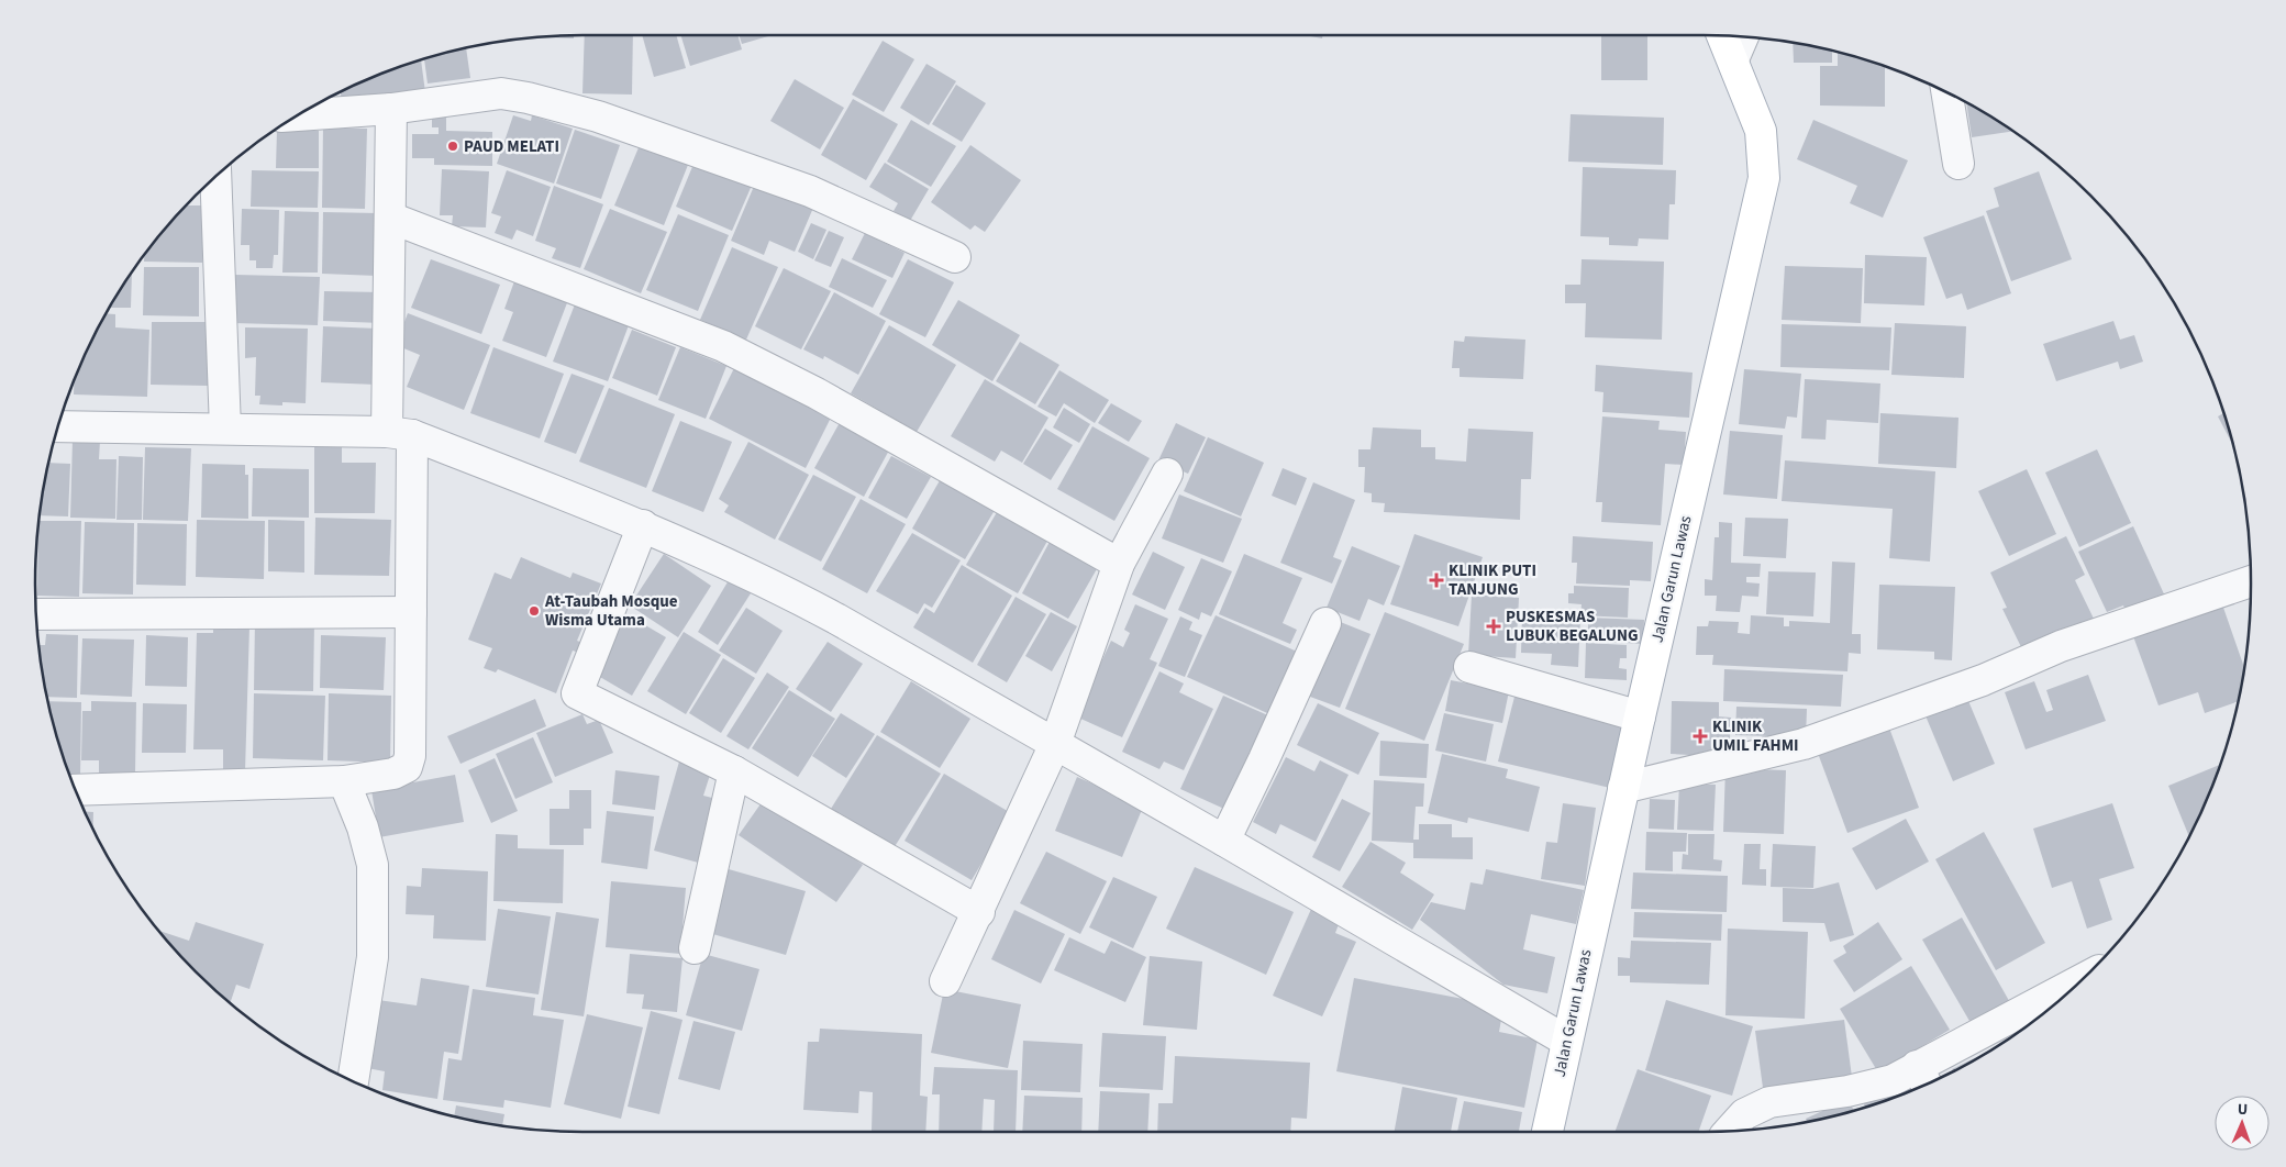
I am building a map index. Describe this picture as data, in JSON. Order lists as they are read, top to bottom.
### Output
{
  "streets": {
    "main road": ["Jalan Garun Lawas"]
  },
  "places": {
    "other": ["PAUD MELATI", "At-Taubah Mosque Wisma Utama"],
    "health": ["KLINIK PUTI TANJUNG", "PUSKESMAS LUBUK BEGALUNG", "KLINIK UMIL FAHMI"]
  },
  "north": "top"
}
